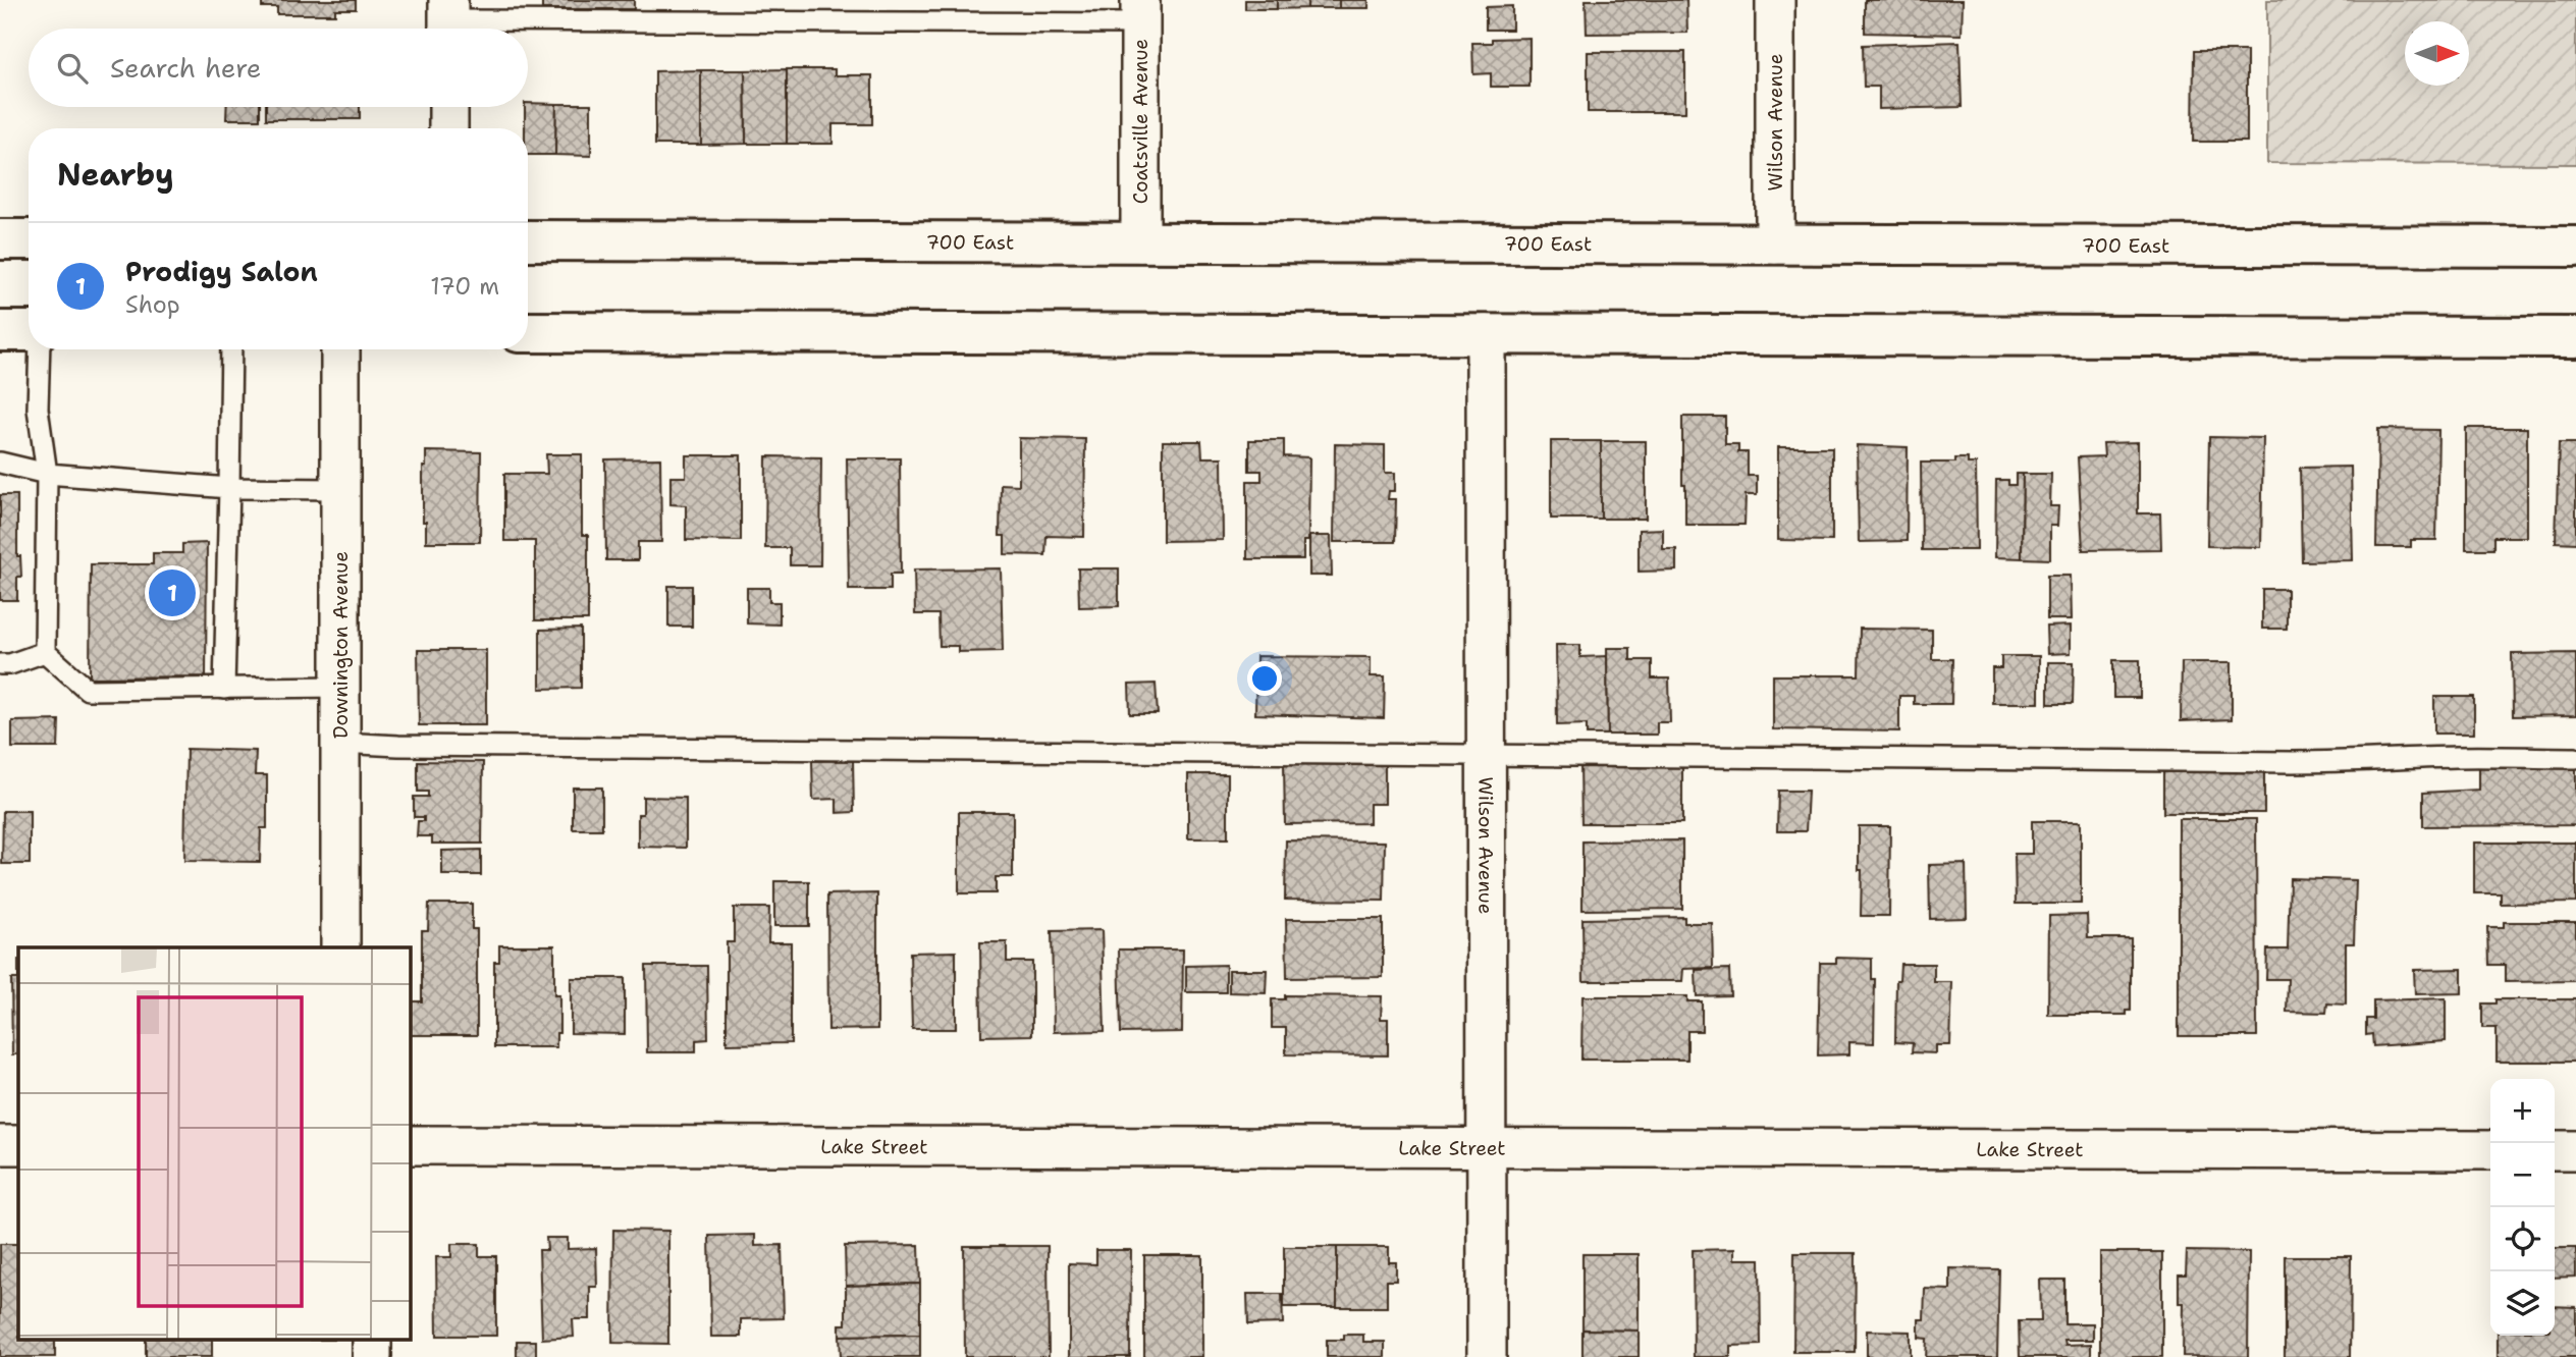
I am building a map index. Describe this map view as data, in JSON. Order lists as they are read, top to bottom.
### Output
{
  "streets": {
    "main road": ["700 East"],
    "street": [
      "Coatsville Avenue",
      "Wilson Avenue",
      "Downington Avenue",
      "Lake Street"
    ]
  },
  "crossings": [
    ["Coatsville Avenue", "700 East"],
    ["Wilson Avenue", "700 East"],
    ["Wilson Avenue", "Lake Street"]
  ],
  "north": "right",
  "page": {
    "search": "Search here",
    "heading": "Nearby",
    "list": [
      {
        "mark": "1",
        "name": "Prodigy Salon",
        "note": "Shop",
        "value": "170 m"
      }
    ],
    "pins": "1",
    "map_buttons": ["+", "−"]
  }
}
